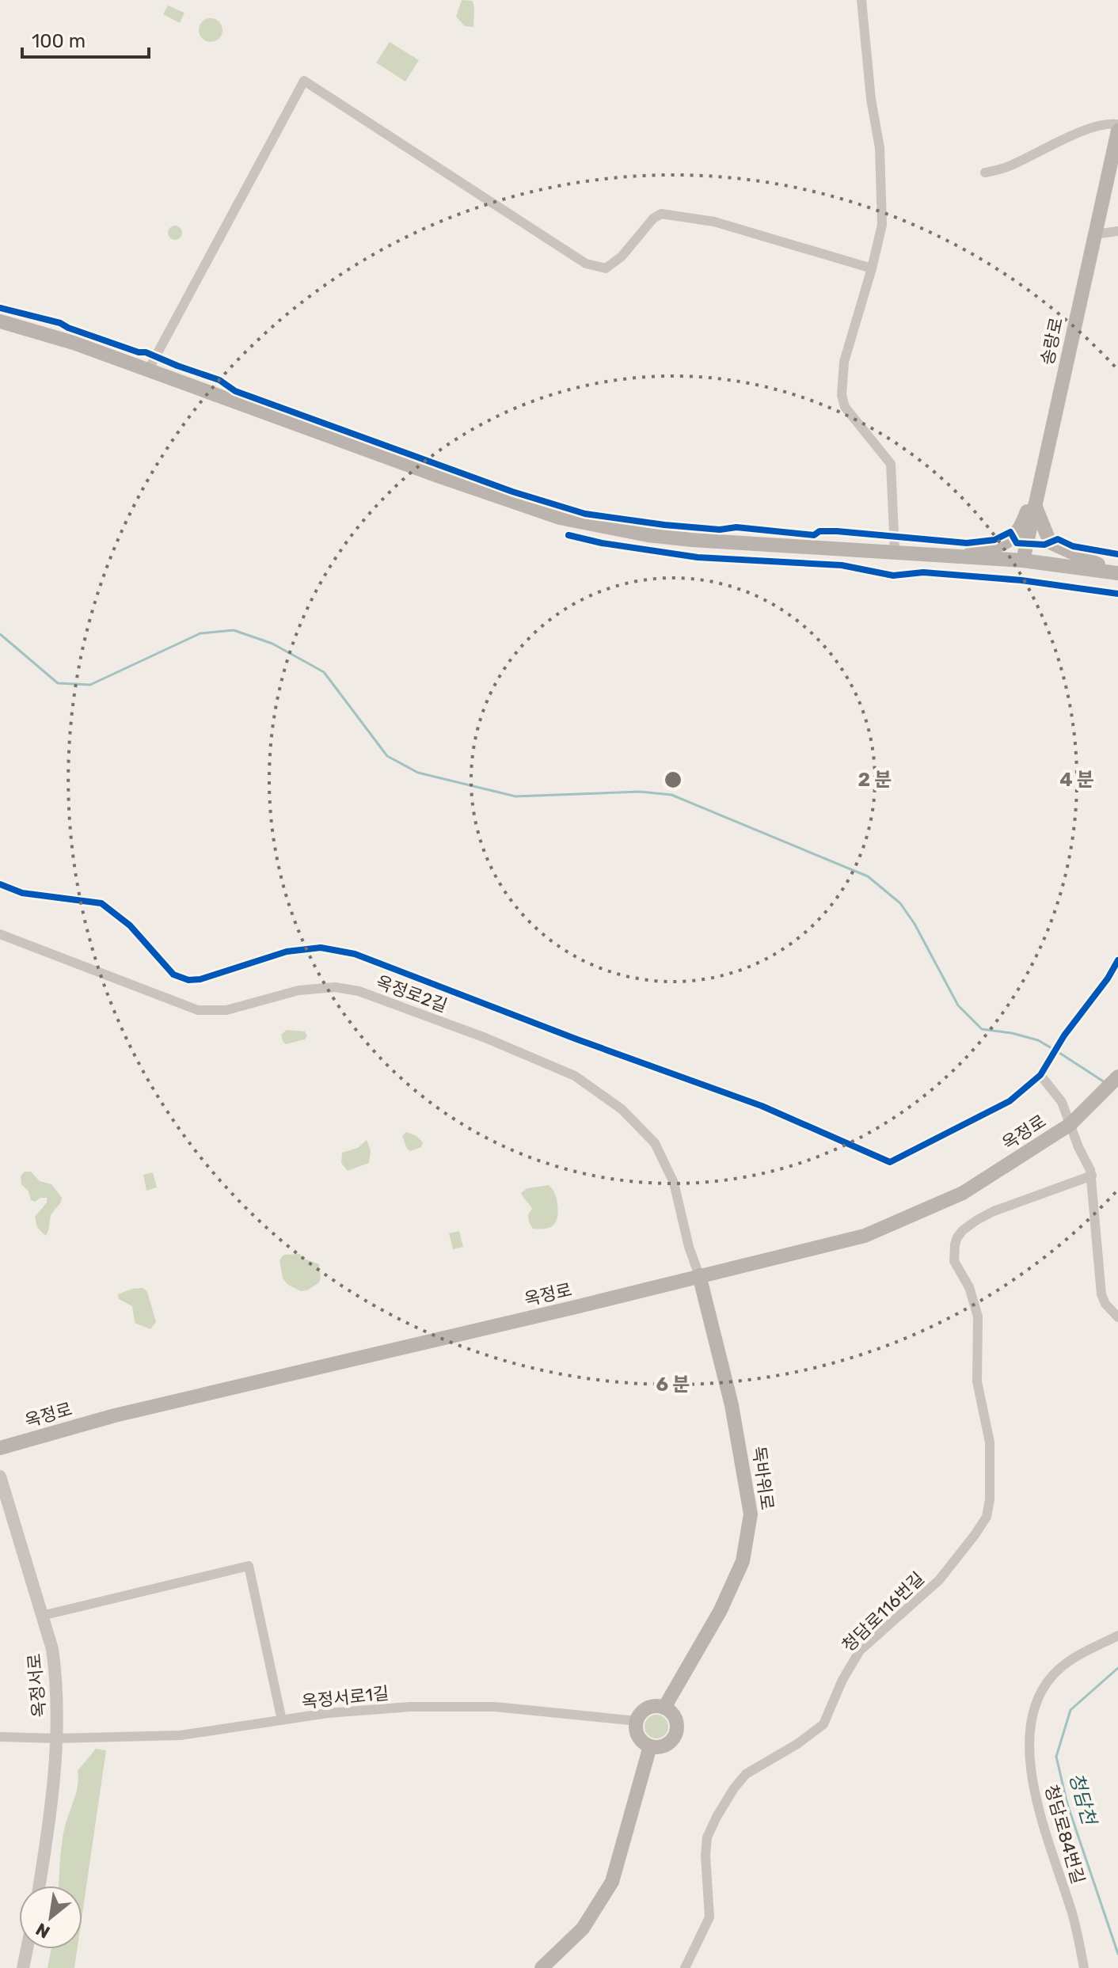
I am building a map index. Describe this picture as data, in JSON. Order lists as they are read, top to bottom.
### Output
{
  "streets": {
    "main road": ["송랑로", "옥정로", "독바위로"],
    "street": [
      "옥정로2길",
      "청담로116번길",
      "옥정서로",
      "옥정서로1길",
      "청담로84번길"
    ]
  },
  "crossings": [
    ["옥정로2길", "옥정로"],
    ["옥정로2길", "독바위로"],
    ["옥정로", "독바위로"],
    ["독바위로", "옥정서로1길"],
    ["옥정서로", "옥정서로1길"]
  ],
  "water": ["청담천"],
  "scale_bar": "100 m",
  "north": "bottom left",
  "rings": ["2 분", "4 분", "6 분"]
}
